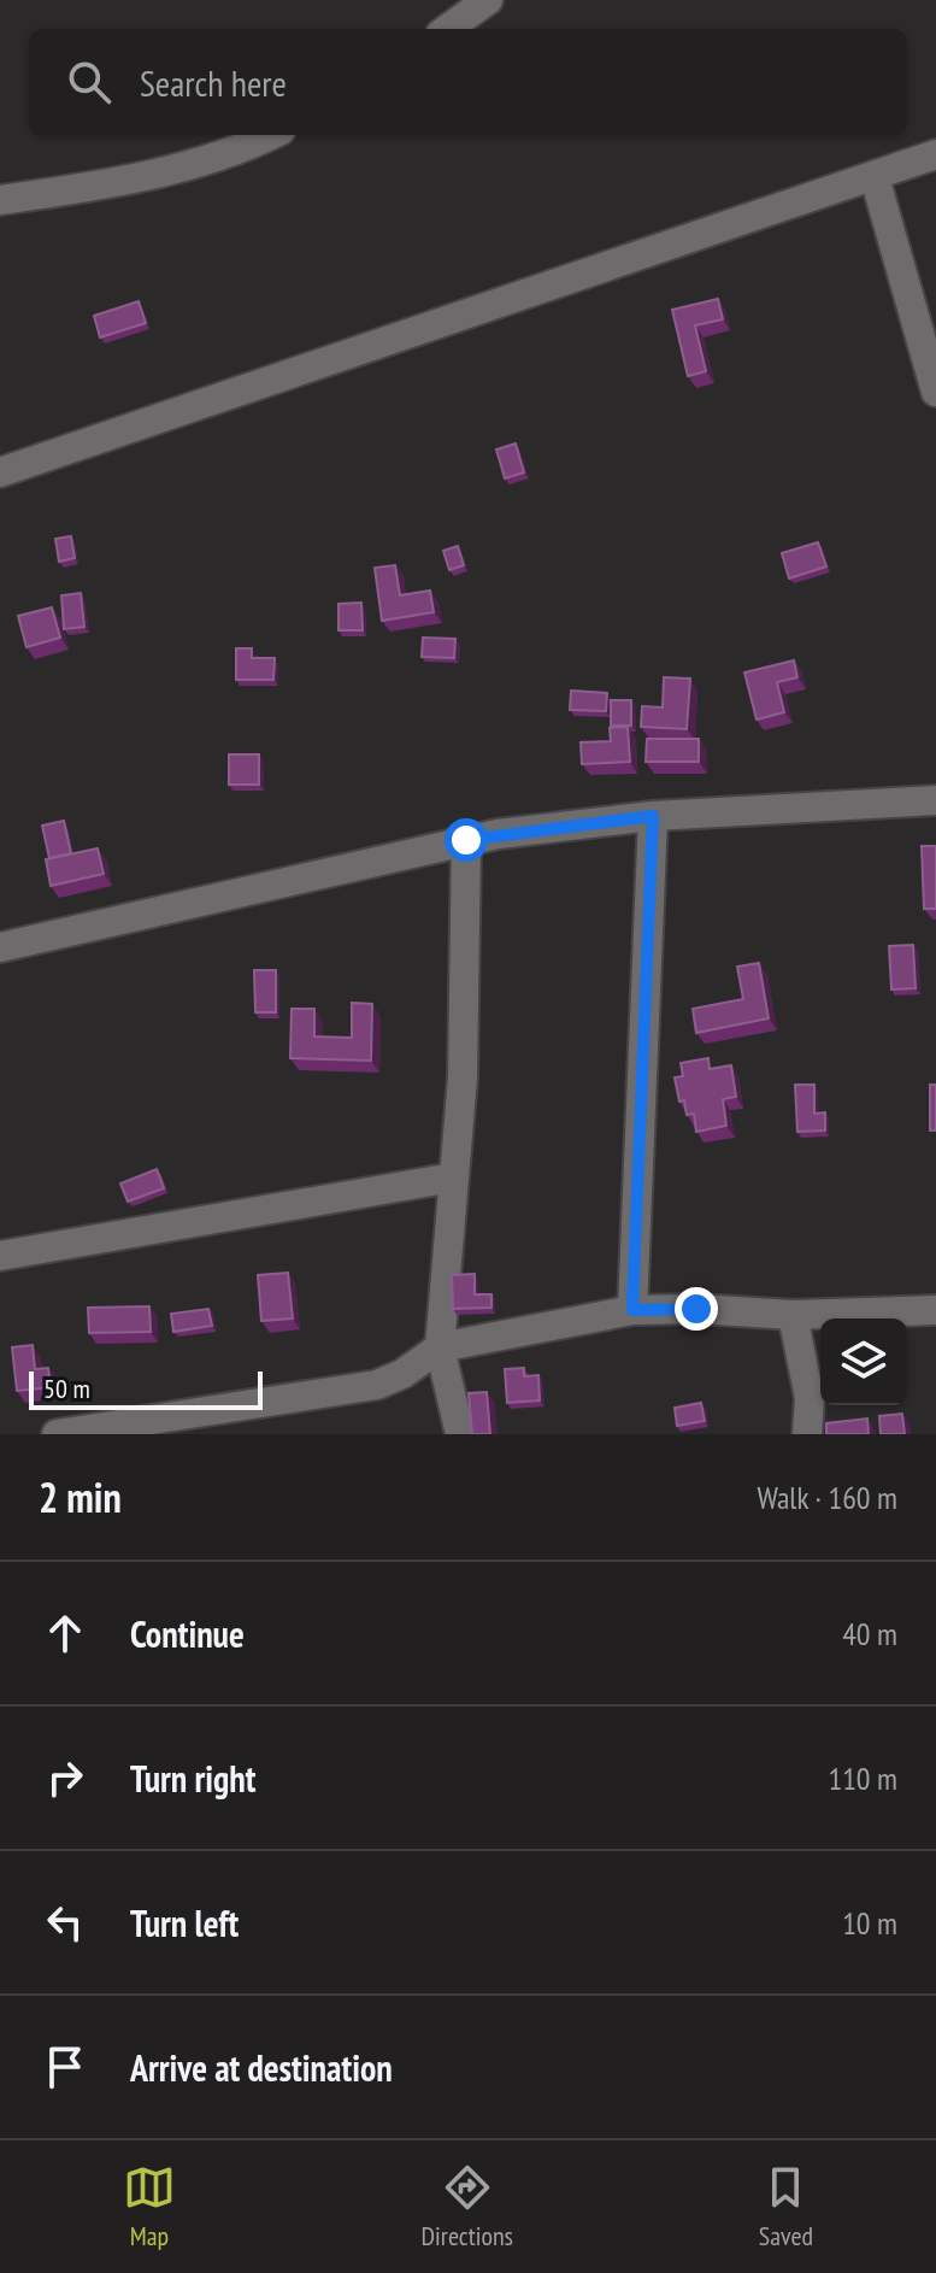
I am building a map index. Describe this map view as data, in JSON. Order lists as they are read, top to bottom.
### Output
{
  "scale_bar": "50 m",
  "page": {
    "search": "Search here",
    "scale": "50 m",
    "heading": ["2 min", "Walk · 160 m"],
    "list": [
      ["Continue", "40 m"],
      ["Turn right", "110 m"],
      ["Turn left", "10 m"],
      "Arrive at destination"
    ],
    "nav": ["Map", "Directions", "Saved"]
  }
}
